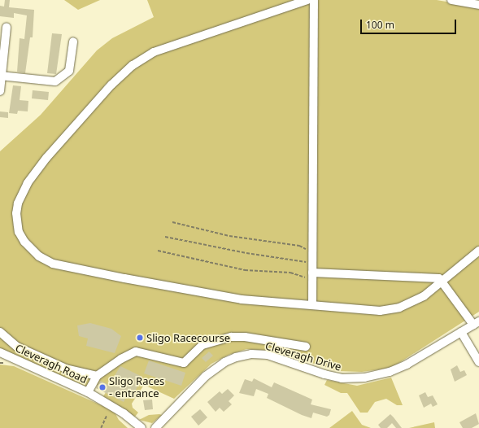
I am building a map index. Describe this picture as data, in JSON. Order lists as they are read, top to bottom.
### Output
{
  "streets": {
    "street": ["Cleveragh Drive", "Cleveragh Road"]
  },
  "places": ["Sligo Racecourse", "Sligo Races - entrance"],
  "scale_bar": "100 m"
}
